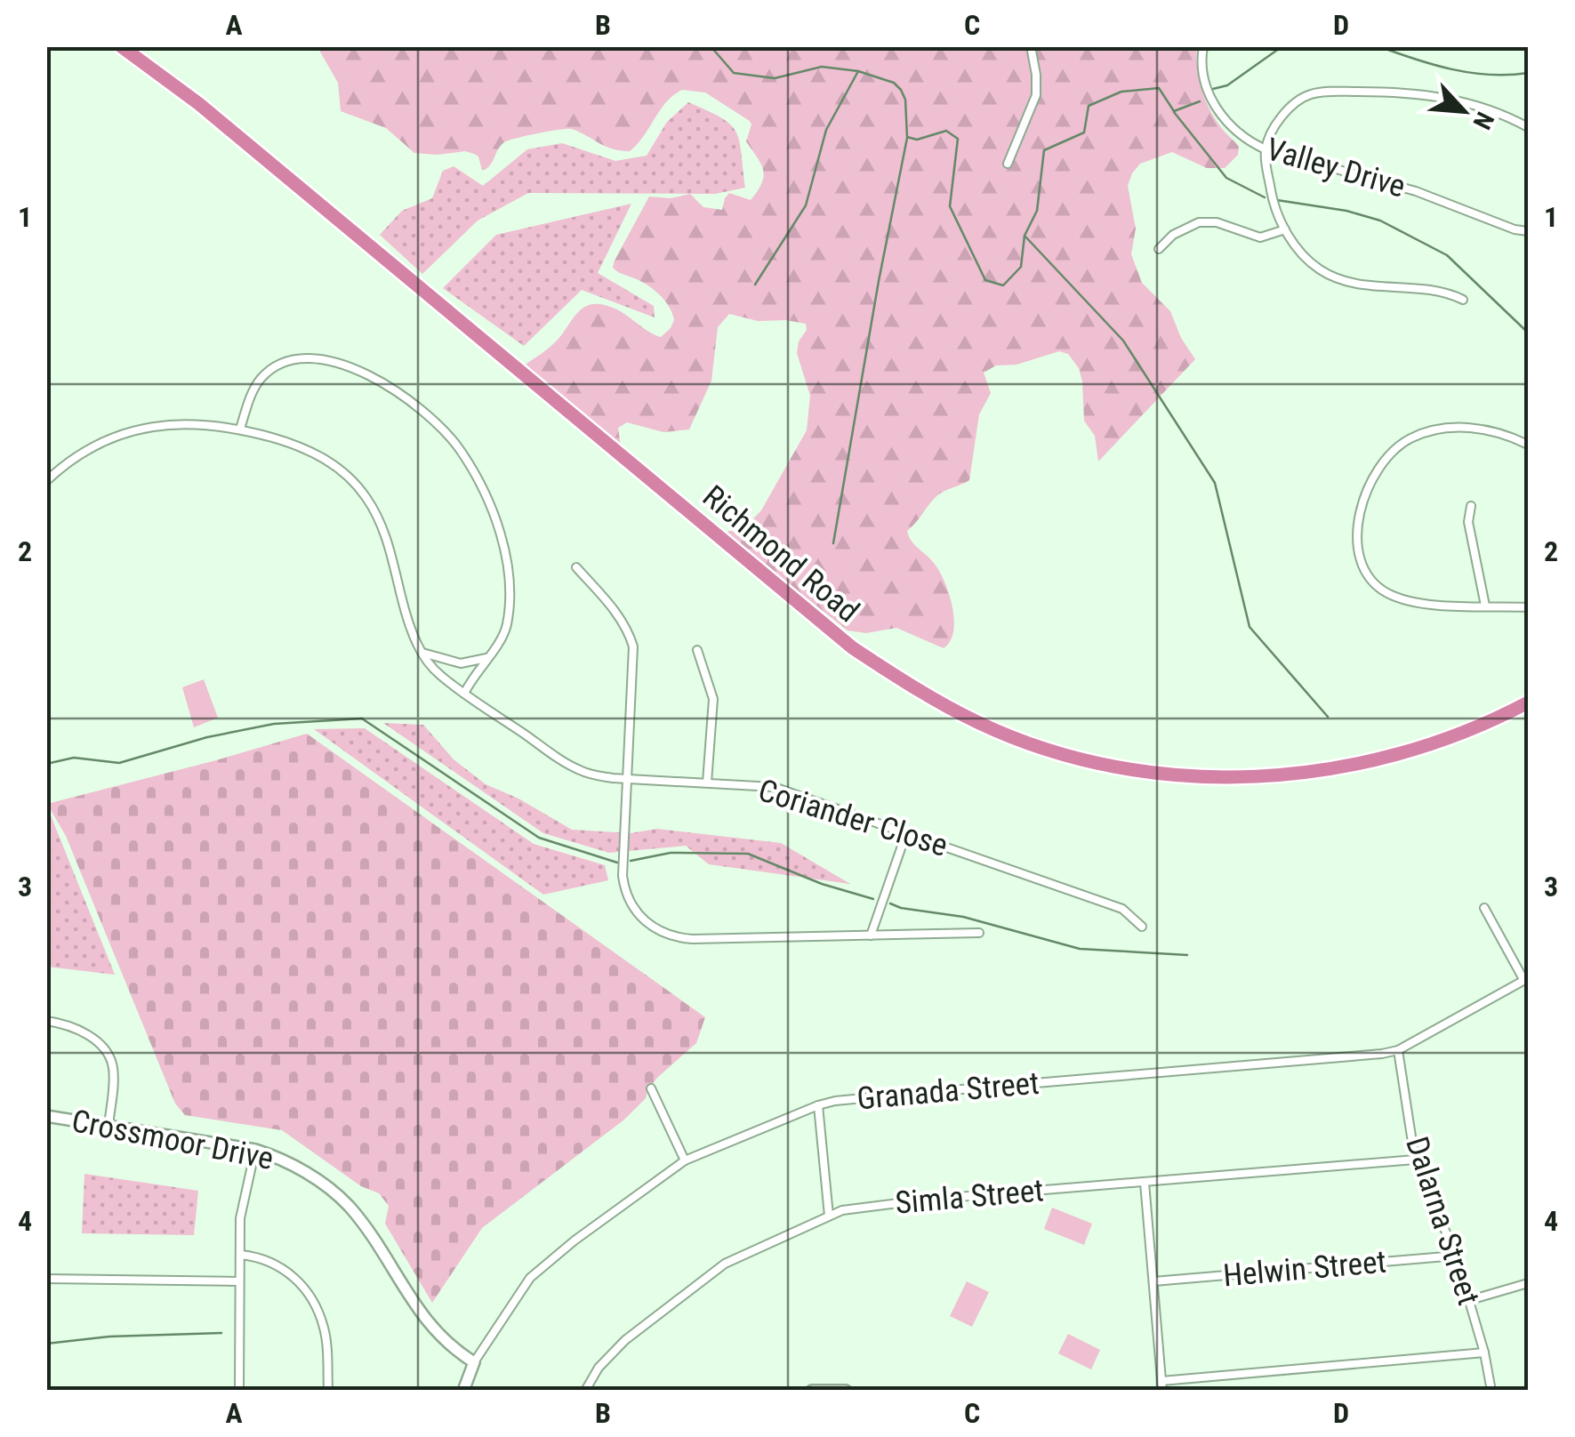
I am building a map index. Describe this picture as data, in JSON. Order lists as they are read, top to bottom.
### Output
{
  "streets": {
    "highway": ["Richmond Road"],
    "street": [
      "Valley Drive",
      "Coriander Close",
      "Granada Street",
      "Crossmoor Drive",
      "Simla Street",
      "Dalarna Street",
      "Helwin Street"
    ]
  },
  "crossings": [
    ["Granada Street", "Crossmoor Drive"],
    ["Granada Street", "Dalarna Street"],
    ["Simla Street", "Dalarna Street"],
    ["Dalarna Street", "Helwin Street"]
  ],
  "north": "bottom right",
  "grid": {
    "columns": [
      "A",
      "B",
      "C",
      "D"
    ],
    "rows": [
      "1",
      "2",
      "3",
      "4"
    ]
  }
}
